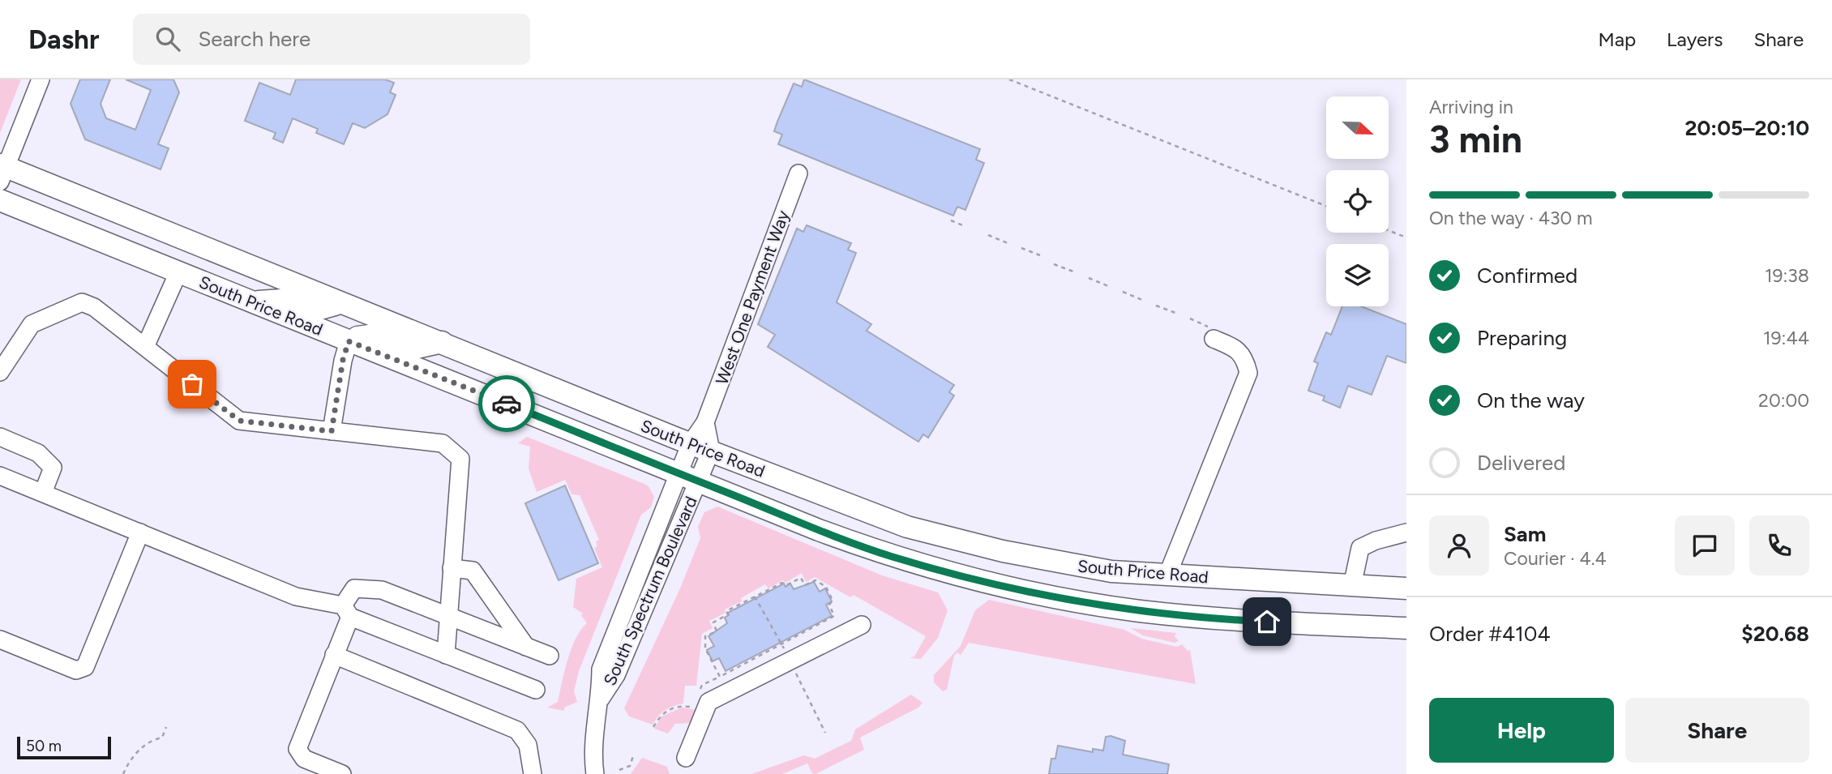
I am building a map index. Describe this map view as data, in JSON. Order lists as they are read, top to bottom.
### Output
{
  "streets": {
    "main road": ["South Price Road"],
    "street": ["West One Payment Way", "South Spectrum Boulevard"]
  },
  "crossings": [
    ["West One Payment Way", "South Price Road"],
    ["West One Payment Way", "South Spectrum Boulevard"],
    ["South Price Road", "South Spectrum Boulevard"]
  ],
  "scale_bar": "50 m",
  "north": "right",
  "page": {
    "header": "Dashr",
    "search": "Search here",
    "nav": ["Map", "Layers", "Share"],
    "heading": ["3 min", "Arriving in", "20:05–20:10"],
    "panel": [
      "Sam",
      "Courier · 4.4",
      "Order #4104",
      "$20.68"
    ],
    "bar": "On the way · 430 m",
    "list": [
      ["Confirmed", "19:38"],
      ["Preparing", "19:44"],
      ["On the way", "20:00"],
      "Delivered"
    ],
    "buttons": ["Help", "Share"],
    "scale": "50 m"
  }
}
